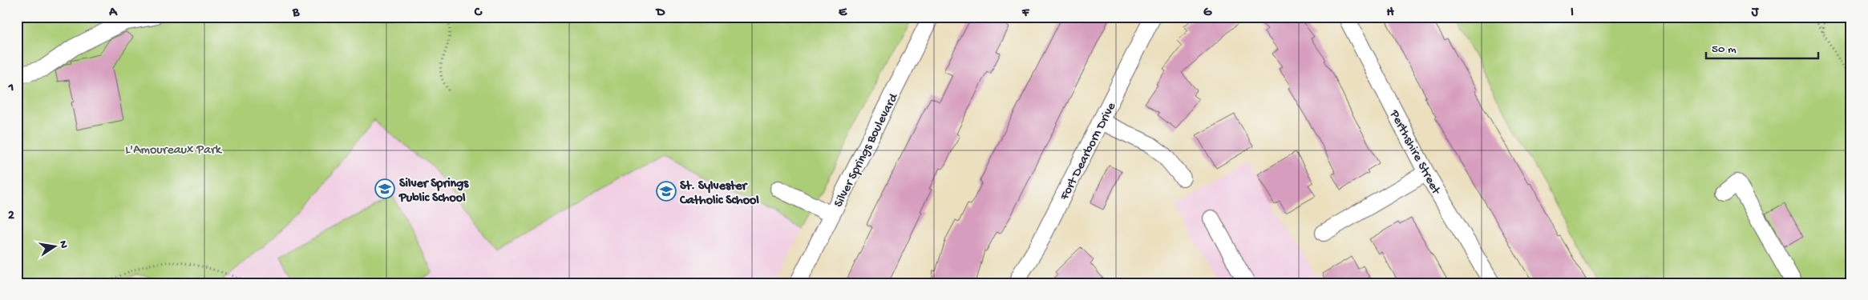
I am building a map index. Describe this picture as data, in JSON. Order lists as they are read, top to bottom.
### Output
{
  "streets": {
    "street": ["Silver Springs Boulevard", "Fort Dearborn Drive", "Perthshire Street"]
  },
  "parks": ["L'Amoureaux Park"],
  "places": {
    "school or university": ["Silver Springs Public School", "St. Sylvester Catholic School"]
  },
  "scale_bar": "50 m",
  "north": "right",
  "grid": {
    "columns": [
      "A",
      "B",
      "C",
      "D",
      "E",
      "F",
      "G",
      "H",
      "I",
      "J"
    ],
    "rows": ["1", "2"]
  }
}
